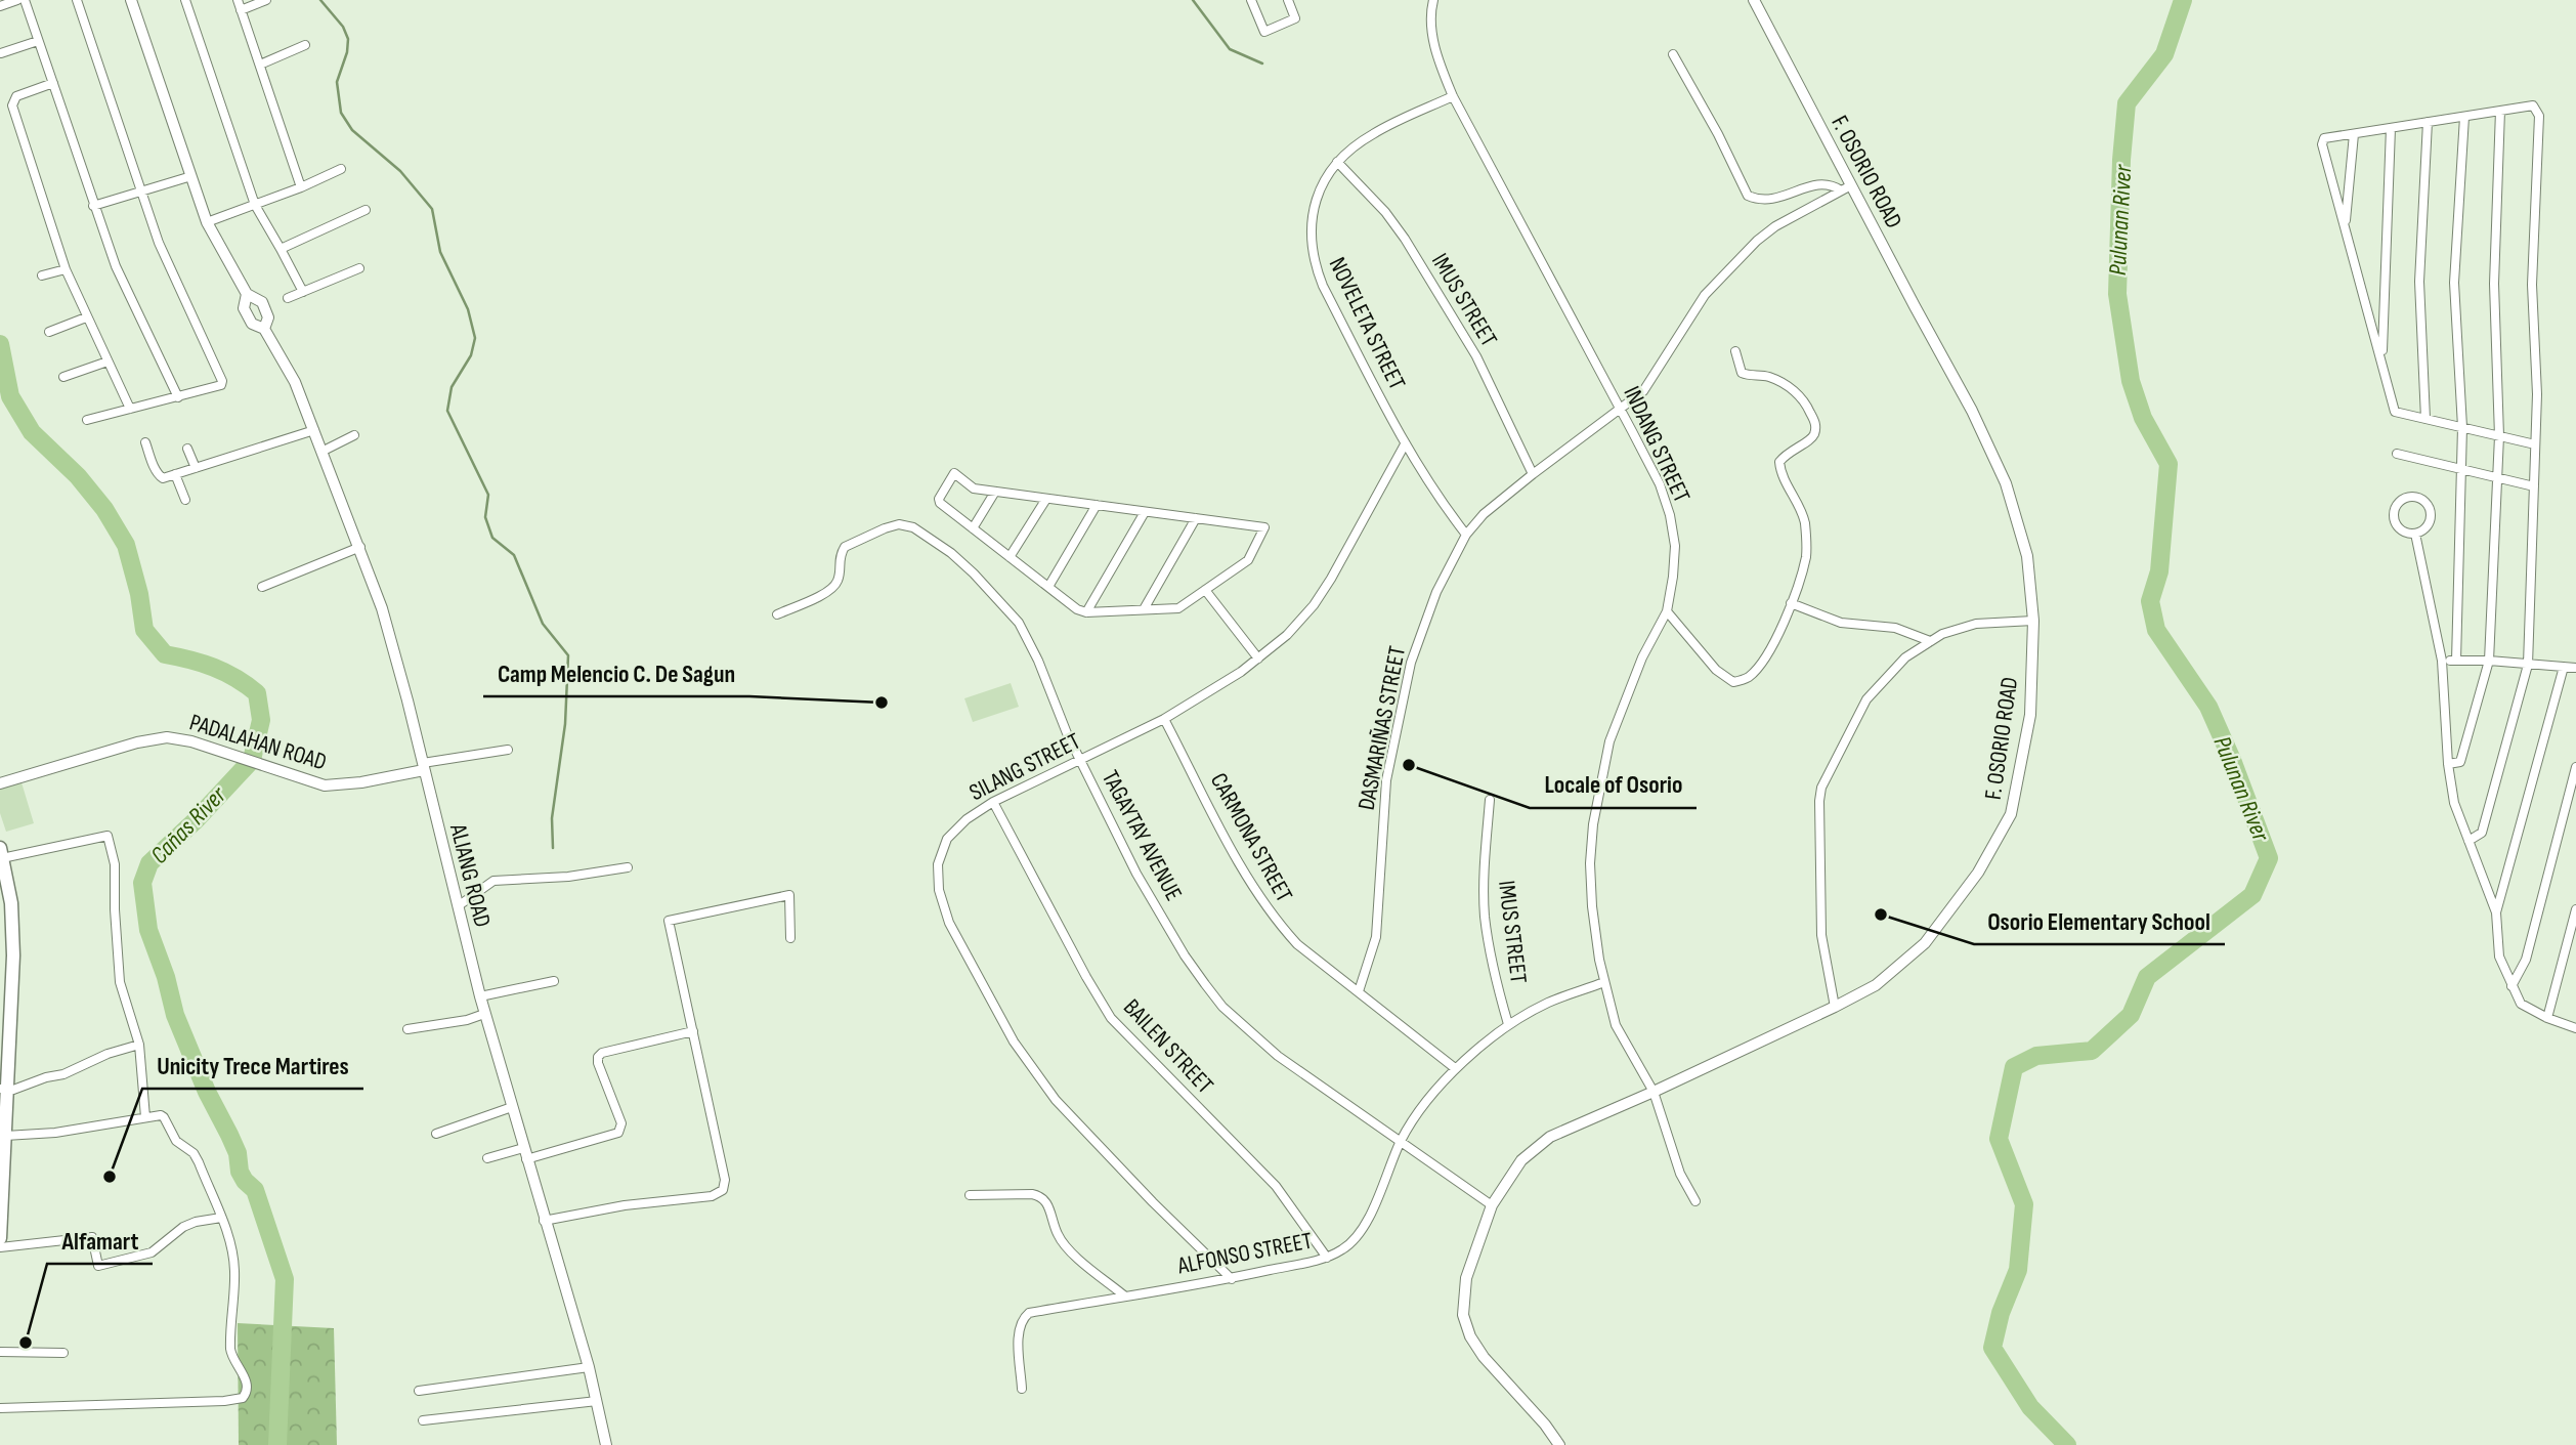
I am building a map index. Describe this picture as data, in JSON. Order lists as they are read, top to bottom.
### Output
{
  "streets": {
    "street": [
      "F. OSORIO ROAD",
      "IMUS STREET",
      "NOVELETA STREET",
      "INDANG STREET",
      "DASMARIÑAS STREET",
      "PADALAHAN ROAD",
      "SILANG STREET",
      "TAGAYTAY AVENUE",
      "CARMONA STREET",
      "ALIANG ROAD",
      "BAILEN STREET",
      "ALFONSO STREET"
    ]
  },
  "crossings": [
    ["F. OSORIO ROAD", "INDANG STREET"],
    ["F. OSORIO ROAD", "DASMARIÑAS STREET"],
    ["F. OSORIO ROAD", "TAGAYTAY AVENUE"],
    ["IMUS STREET", "NOVELETA STREET"],
    ["IMUS STREET", "DASMARIÑAS STREET"],
    ["IMUS STREET", "ALFONSO STREET"],
    ["NOVELETA STREET", "INDANG STREET"],
    ["NOVELETA STREET", "DASMARIÑAS STREET"],
    ["NOVELETA STREET", "SILANG STREET"],
    ["INDANG STREET", "DASMARIÑAS STREET"],
    ["INDANG STREET", "ALFONSO STREET"],
    ["DASMARIÑAS STREET", "CARMONA STREET"],
    ["PADALAHAN ROAD", "ALIANG ROAD"],
    ["SILANG STREET", "TAGAYTAY AVENUE"],
    ["SILANG STREET", "CARMONA STREET"],
    ["SILANG STREET", "BAILEN STREET"],
    ["SILANG STREET", "ALFONSO STREET"],
    ["TAGAYTAY AVENUE", "ALFONSO STREET"],
    ["CARMONA STREET", "ALFONSO STREET"],
    ["BAILEN STREET", "ALFONSO STREET"]
  ],
  "water": ["Pulunan River", "Cañas River"],
  "places": [
    "Camp Melencio C. De Sagun",
    "Locale of Osorio",
    "Osorio Elementary School",
    "Unicity Trece Martires",
    "Alfamart"
  ]
}
